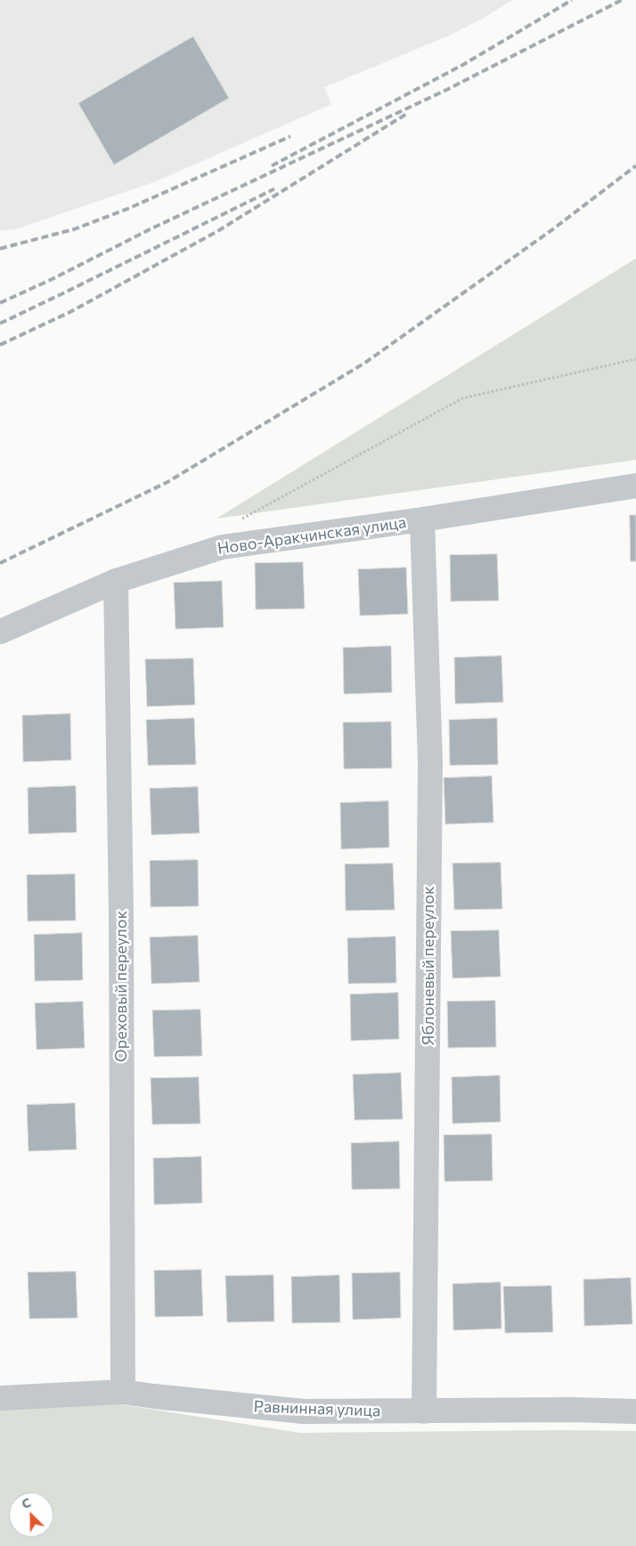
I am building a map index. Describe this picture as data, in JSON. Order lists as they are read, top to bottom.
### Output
{
  "streets": {
    "street": [
      "Ново-Аракчинская улица",
      "Яблоневый переулок",
      "Ореховый переулок",
      "Равнинная улица"
    ]
  },
  "crossings": [
    ["Ново-Аракчинская улица", "Яблоневый переулок"],
    ["Ново-Аракчинская улица", "Ореховый переулок"],
    ["Яблоневый переулок", "Равнинная улица"],
    ["Ореховый переулок", "Равнинная улица"]
  ],
  "north": "top left"
}
